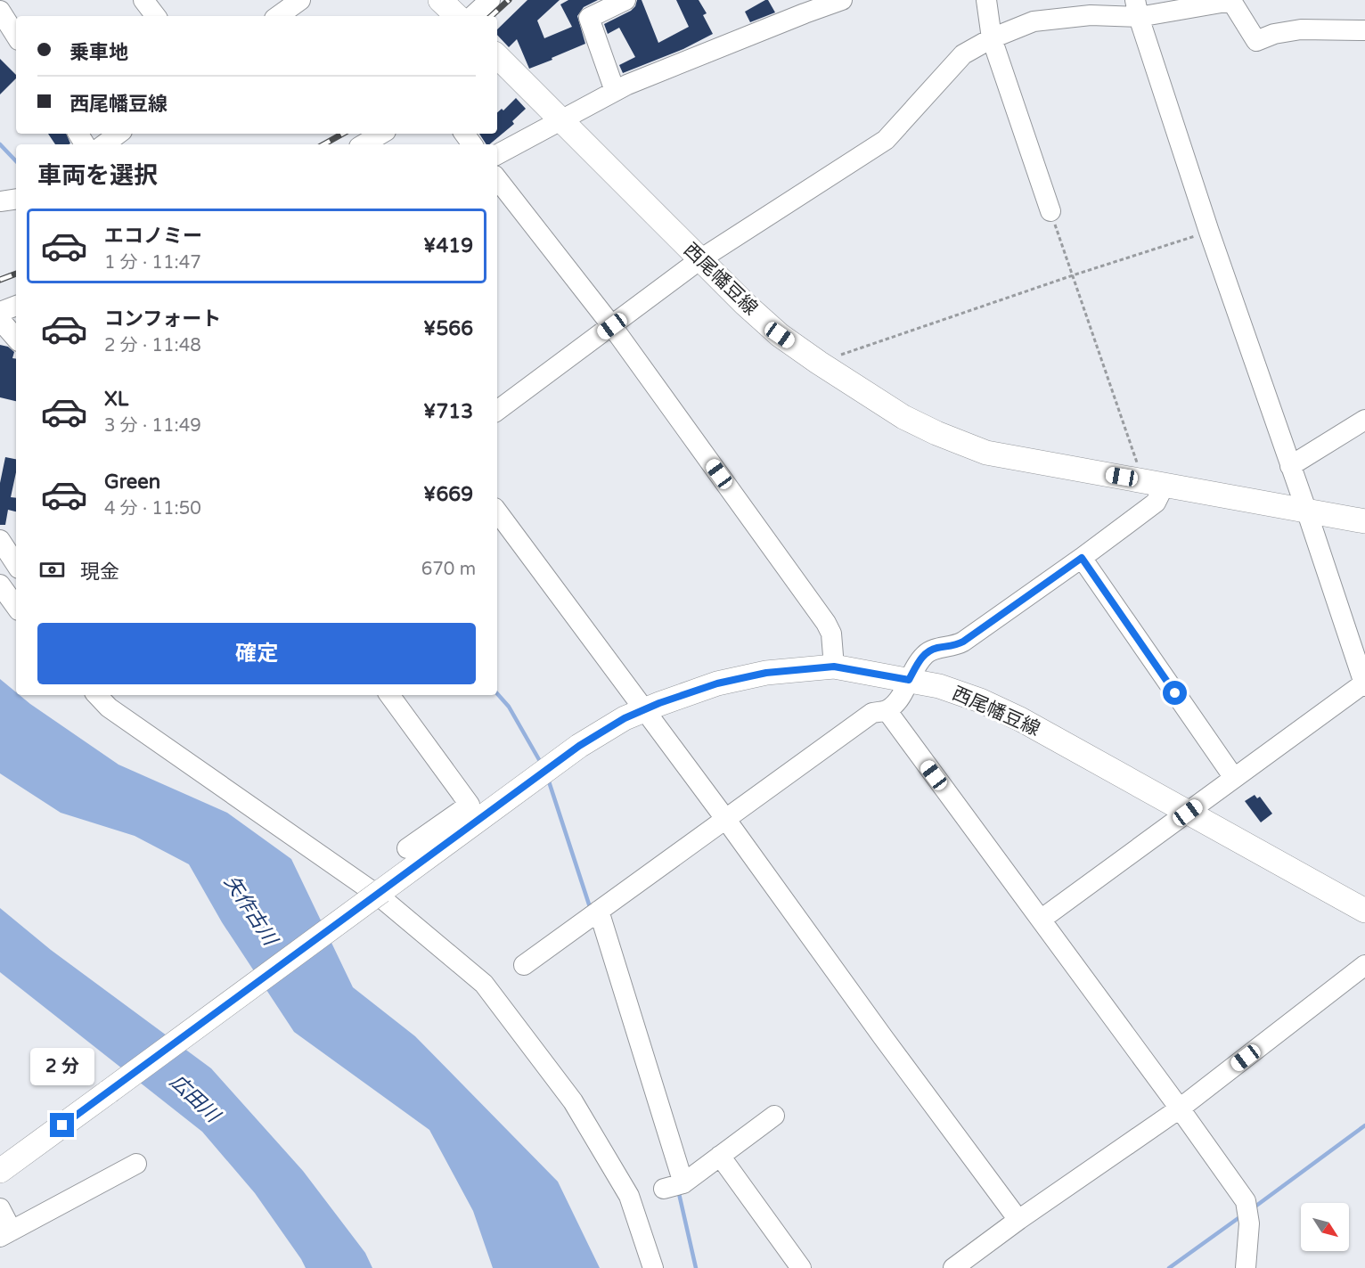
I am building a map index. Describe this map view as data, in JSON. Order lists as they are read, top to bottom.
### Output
{
  "streets": {
    "main road": ["西尾幡豆線"]
  },
  "water": ["矢作古川", "広田川"],
  "north": "bottom right",
  "page": {
    "banner": ["乗車地", "西尾幡豆線"],
    "heading": "車両を選択",
    "list": [
      {
        "name": "エコノミー",
        "note": "1 分 · 11:47",
        "value": "¥419"
      },
      {
        "name": "コンフォート",
        "note": "2 分 · 11:48",
        "value": "¥566"
      },
      {
        "name": "XL",
        "note": "3 分 · 11:49",
        "value": "¥713"
      },
      {
        "name": "Green",
        "note": "4 分 · 11:50",
        "value": "¥669"
      }
    ],
    "pay": ["現金", "670 m"],
    "buttons": "確定",
    "bubble": "2 分"
  }
}
